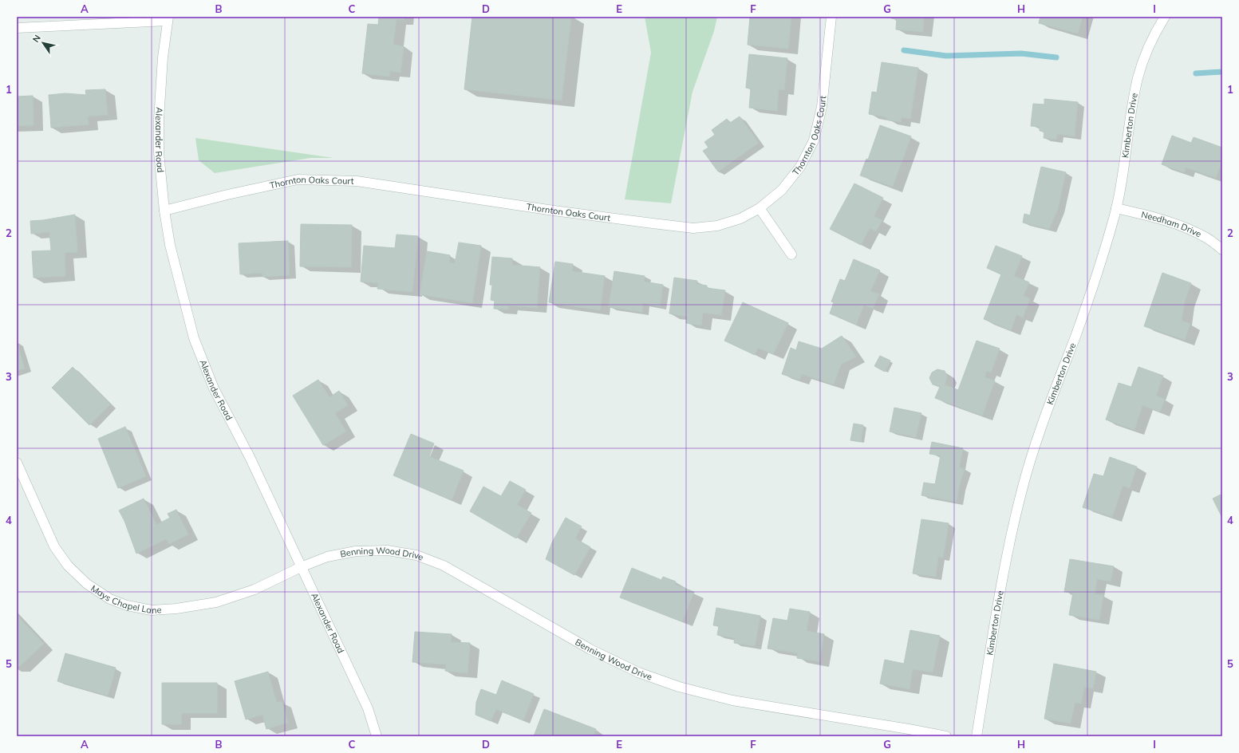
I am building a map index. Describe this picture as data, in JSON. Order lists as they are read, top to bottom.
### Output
{
  "streets": {
    "street": [
      "Kimberton Drive",
      "Thornton Oaks Court",
      "Alexander Road",
      "Needham Drive",
      "Benning Wood Drive",
      "Mays Chapel Lane"
    ]
  },
  "crossings": [
    ["Kimberton Drive", "Needham Drive"],
    ["Thornton Oaks Court", "Alexander Road"],
    ["Alexander Road", "Benning Wood Drive"],
    ["Alexander Road", "Mays Chapel Lane"],
    ["Benning Wood Drive", "Mays Chapel Lane"]
  ],
  "north": "top left",
  "grid": {
    "columns": [
      "A",
      "B",
      "C",
      "D",
      "E",
      "F",
      "G",
      "H",
      "I"
    ],
    "rows": [
      "1",
      "2",
      "3",
      "4",
      "5"
    ]
  }
}
